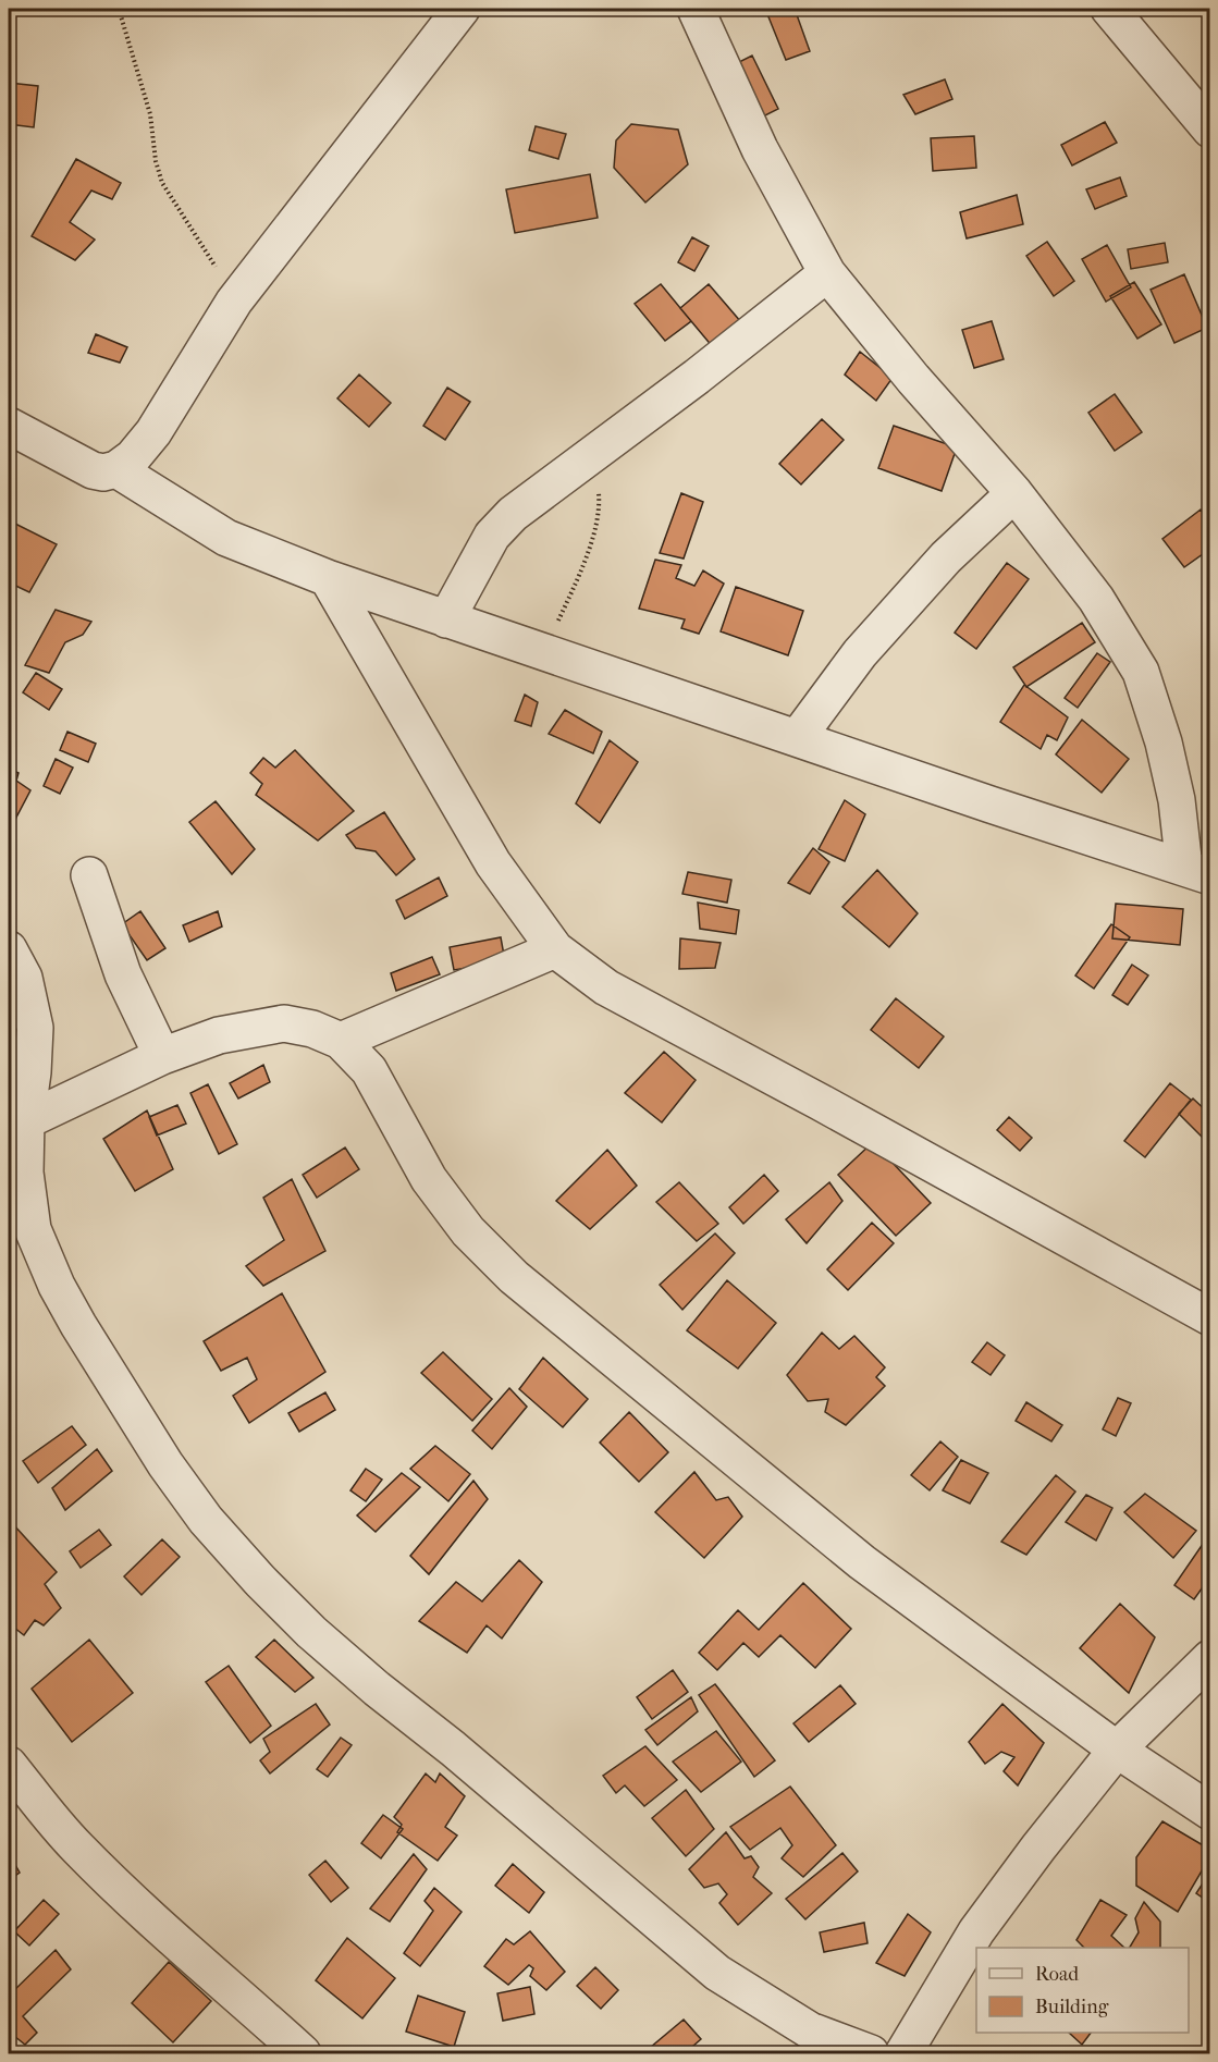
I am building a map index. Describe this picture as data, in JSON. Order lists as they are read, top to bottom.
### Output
{
  "legend": ["Road", "Building"]
}
